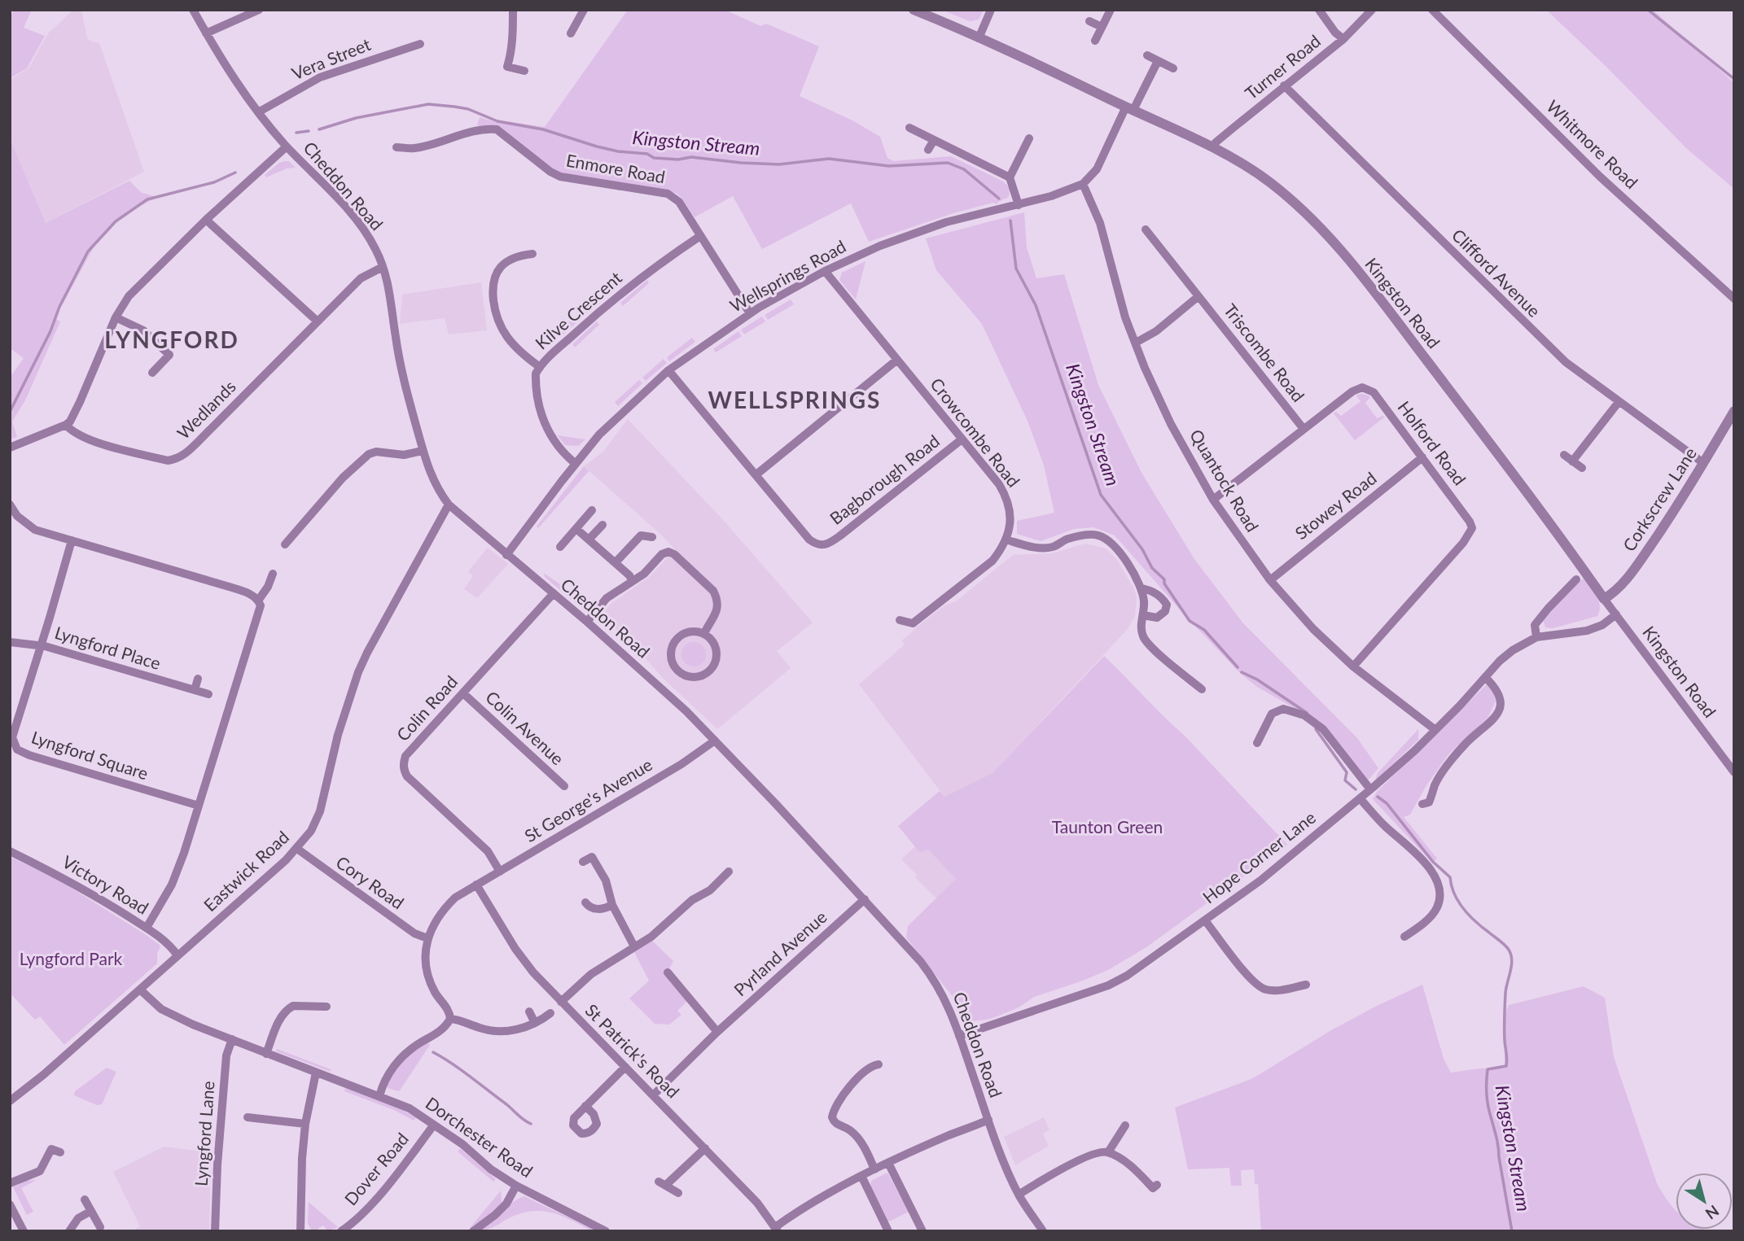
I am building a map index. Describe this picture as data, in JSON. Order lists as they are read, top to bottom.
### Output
{
  "streets": {
    "street": [
      "Vera Street",
      "Turner Road",
      "Whitmore Road",
      "Enmore Road",
      "Cheddon Road",
      "Clifford Avenue",
      "Wellsprings Road",
      "Kingston Road",
      "Kilve Crescent",
      "Triscombe Road",
      "Wedlands",
      "Crowcombe Road",
      "Holford Road",
      "Bagborough Road",
      "Quantock Road",
      "Corkscrew Lane",
      "Stowey Road",
      "Lyngford Place",
      "Colin Road",
      "Colin Avenue",
      "Lyngford Square",
      "St George's Avenue",
      "Hope Corner Lane",
      "Eastwick Road",
      "Cory Road",
      "Victory Road",
      "Pyrland Avenue",
      "St Patrick's Road",
      "Lyngford Lane",
      "Dorchester Road",
      "Dover Road"
    ]
  },
  "crossings": [
    ["Vera Street", "Cheddon Road"],
    ["Turner Road", "Clifford Avenue"],
    ["Turner Road", "Kingston Road"],
    ["Enmore Road", "Wellsprings Road"],
    ["Enmore Road", "Kilve Crescent"],
    ["Cheddon Road", "Wellsprings Road"],
    ["Cheddon Road", "Wedlands"],
    ["Cheddon Road", "Colin Road"],
    ["Cheddon Road", "St George's Avenue"],
    ["Cheddon Road", "Hope Corner Lane"],
    ["Cheddon Road", "Eastwick Road"],
    ["Cheddon Road", "Pyrland Avenue"],
    ["Clifford Avenue", "Corkscrew Lane"],
    ["Wellsprings Road", "Kilve Crescent"],
    ["Wellsprings Road", "Crowcombe Road"],
    ["Wellsprings Road", "Bagborough Road"],
    ["Wellsprings Road", "Quantock Road"],
    ["Kingston Road", "Corkscrew Lane"],
    ["Kingston Road", "Hope Corner Lane"],
    ["Triscombe Road", "Holford Road"],
    ["Crowcombe Road", "Bagborough Road"],
    ["Holford Road", "Quantock Road"],
    ["Holford Road", "Stowey Road"],
    ["Quantock Road", "Stowey Road"],
    ["Quantock Road", "Hope Corner Lane"],
    ["Lyngford Place", "Lyngford Square"],
    ["Colin Road", "Colin Avenue"],
    ["Colin Road", "St George's Avenue"],
    ["St George's Avenue", "Cory Road"],
    ["St George's Avenue", "St Patrick's Road"],
    ["Eastwick Road", "Cory Road"],
    ["Eastwick Road", "Victory Road"],
    ["Eastwick Road", "Dorchester Road"],
    ["Pyrland Avenue", "St Patrick's Road"],
    ["Lyngford Lane", "Dorchester Road"],
    ["Dorchester Road", "Dover Road"]
  ],
  "districts": ["LYNGFORD", "WELLSPRINGS"],
  "water": ["Kingston Stream"],
  "parks": ["Taunton Green", "Lyngford Park"],
  "north": "bottom right"
}
